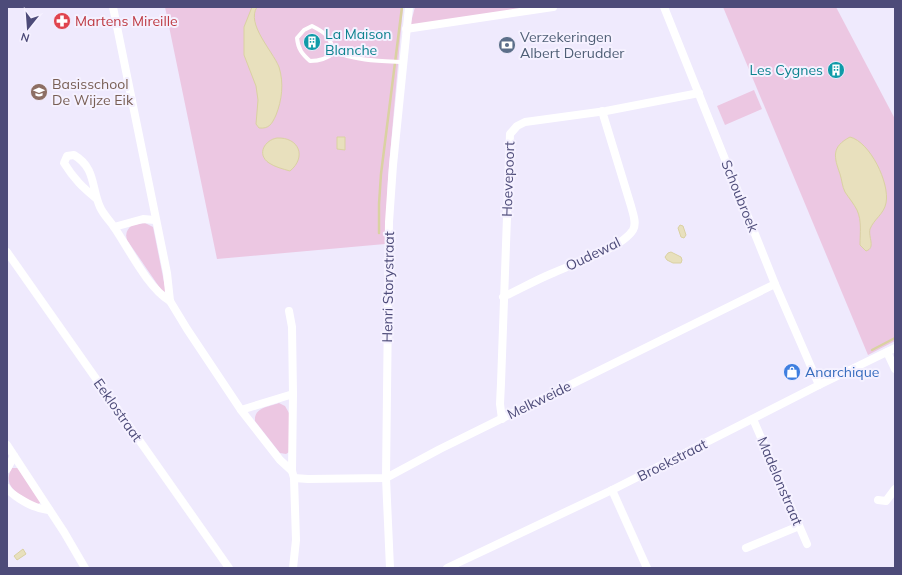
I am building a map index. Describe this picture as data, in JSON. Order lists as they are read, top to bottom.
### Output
{
  "streets": {
    "street": [
      "Hoevepoort",
      "Schoubroek",
      "Oudewal",
      "Henri Storystraat",
      "Melkweide",
      "Eeklostraat",
      "Broekstraat",
      "Madelonstraat"
    ]
  },
  "crossings": [
    ["Hoevepoort", "Schoubroek"],
    ["Hoevepoort", "Oudewal"],
    ["Hoevepoort", "Melkweide"],
    ["Schoubroek", "Melkweide"],
    ["Schoubroek", "Broekstraat"],
    ["Henri Storystraat", "Melkweide"],
    ["Broekstraat", "Madelonstraat"]
  ],
  "places": {
    "pharmacy": ["Martens Mireille"],
    "building": ["La Maison Blanche", "Les Cygnes"],
    "bank": ["Verzekeringen Albert Derudder"],
    "school or university": ["Basisschool De Wijze Eik"],
    "shop": ["Anarchique"]
  },
  "north": "bottom"
}
